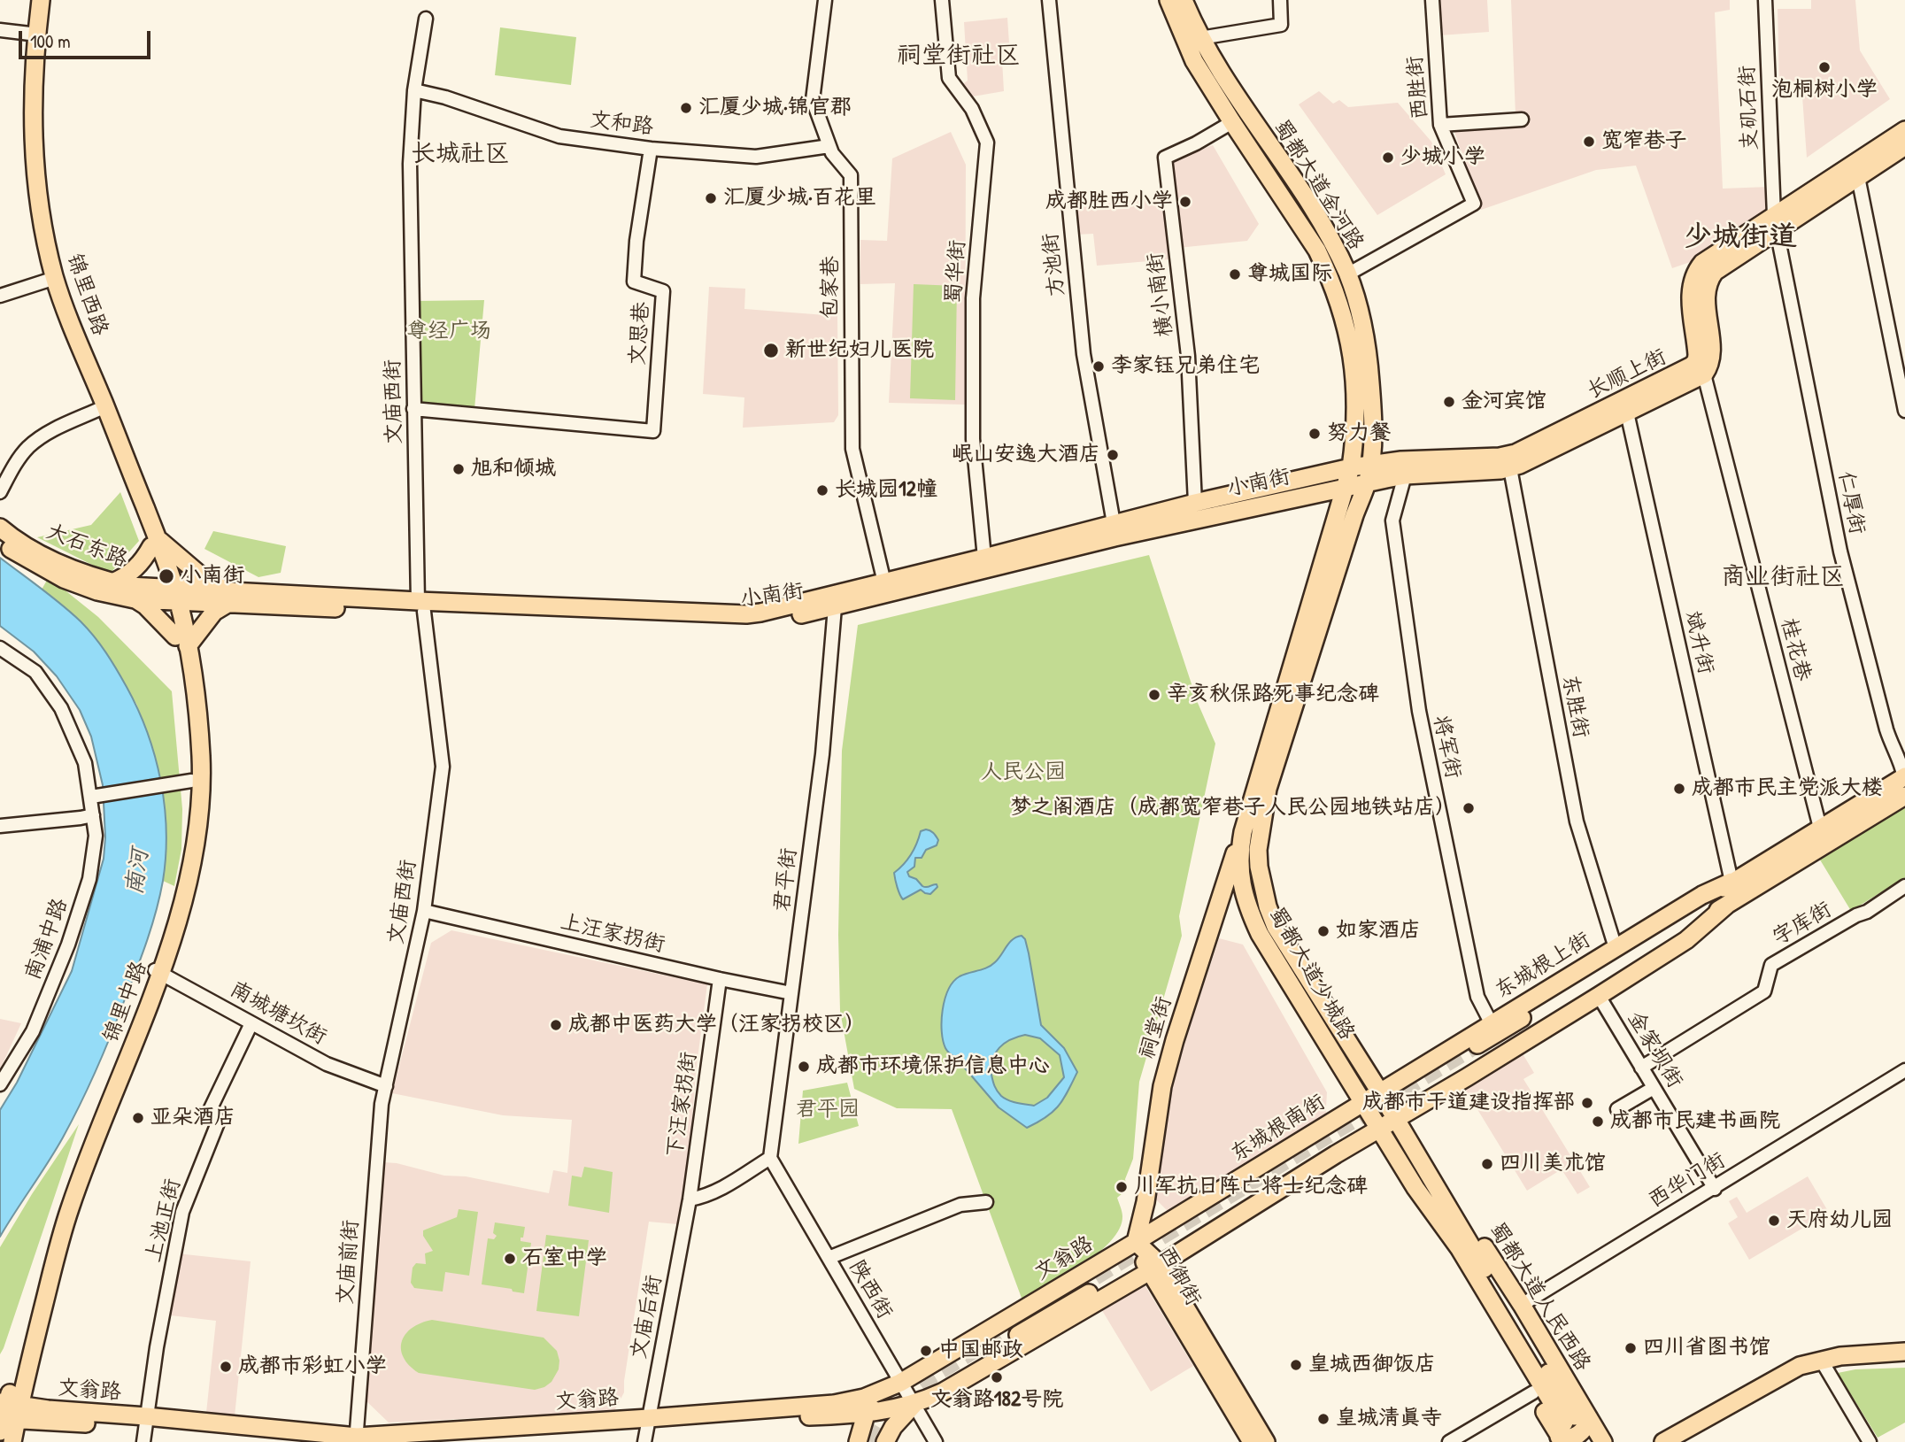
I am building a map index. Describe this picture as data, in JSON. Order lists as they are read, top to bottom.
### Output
{
  "streets": {
    "main road": [
      "蜀都大道金河路",
      "锦里西路",
      "长顺上街",
      "小南街",
      "大石东路",
      "东城根上街",
      "蜀都大道少城路",
      "锦里中路",
      "祠堂街",
      "东城根南街",
      "文翁路",
      "西御街",
      "蜀都大道人民西路"
    ],
    "street": [
      "西胜街",
      "支矶石街",
      "文和路",
      "方池街",
      "蜀华街",
      "包家巷",
      "横小南街",
      "文思巷",
      "文庙西街",
      "仁厚街",
      "斌升街",
      "桂花巷",
      "东胜街",
      "将军街",
      "君平街",
      "字库街",
      "上汪家拐街",
      "南浦中路",
      "南城塘坎街",
      "金家坝街",
      "下汪家拐街",
      "西华门街",
      "上池正街",
      "文庙前街",
      "陕西街",
      "文庙后街"
    ]
  },
  "crossings": [
    ["西胜街", "蜀都大道金河路"],
    ["支矶石街", "长顺上街"],
    ["支矶石街", "仁厚街"],
    ["文和路", "包家巷"],
    ["文和路", "文思巷"],
    ["文和路", "文庙西街"],
    ["蜀都大道金河路", "横小南街"],
    ["蜀都大道金河路", "长顺上街"],
    ["蜀都大道金河路", "小南街"],
    ["蜀都大道金河路", "蜀都大道少城路"],
    ["方池街", "小南街"],
    ["蜀华街", "小南街"],
    ["包家巷", "小南街"],
    ["锦里西路", "小南街"],
    ["锦里西路", "大石东路"],
    ["锦里西路", "锦里中路"],
    ["横小南街", "小南街"],
    ["文思巷", "文庙西街"],
    ["长顺上街", "小南街"],
    ["长顺上街", "仁厚街"],
    ["长顺上街", "斌升街"],
    ["长顺上街", "桂花巷"],
    ["长顺上街", "东胜街"],
    ["长顺上街", "将军街"],
    ["长顺上街", "蜀都大道少城路"],
    ["文庙西街", "小南街"],
    ["文庙西街", "上汪家拐街"],
    ["文庙西街", "南城塘坎街"],
    ["文庙西街", "文庙前街"],
    ["小南街", "大石东路"],
    ["小南街", "君平街"],
    ["小南街", "蜀都大道少城路"],
    ["小南街", "锦里中路"],
    ["仁厚街", "东城根上街"],
    ["大石东路", "锦里中路"],
    ["斌升街", "东城根上街"],
    ["桂花巷", "东城根上街"],
    ["东胜街", "东城根上街"],
    ["将军街", "东城根上街"],
    ["君平街", "上汪家拐街"],
    ["君平街", "陕西街"],
    ["字库街", "金家坝街"],
    ["上汪家拐街", "下汪家拐街"],
    ["东城根上街", "蜀都大道少城路"],
    ["东城根上街", "金家坝街"],
    ["东城根上街", "东城根南街"],
    ["东城根上街", "蜀都大道人民西路"],
    ["蜀都大道少城路", "祠堂街"],
    ["蜀都大道少城路", "东城根南街"],
    ["蜀都大道少城路", "蜀都大道人民西路"],
    ["锦里中路", "南城塘坎街"],
    ["锦里中路", "文翁路"],
    ["南城塘坎街", "上池正街"],
    ["南城塘坎街", "文庙前街"],
    ["祠堂街", "东城根南街"],
    ["祠堂街", "文翁路"],
    ["祠堂街", "西御街"],
    ["金家坝街", "西华门街"],
    ["下汪家拐街", "文庙后街"],
    ["东城根南街", "文翁路"],
    ["东城根南街", "西御街"],
    ["东城根南街", "蜀都大道人民西路"],
    ["西华门街", "蜀都大道人民西路"],
    ["上池正街", "文翁路"],
    ["文翁路", "文庙前街"],
    ["文翁路", "西御街"],
    ["文翁路", "陕西街"],
    ["文翁路", "文庙后街"]
  ],
  "districts": [
    "祠堂街社区",
    "长城社区",
    "少城街道",
    "商业街社区"
  ],
  "water": ["南河"],
  "parks": ["尊经广场", "人民公园", "君平园"],
  "places": [
    "泡桐树小学",
    "汇厦少城·锦官郡",
    "宽窄巷子",
    "少城小学",
    "汇厦少城·百花里",
    "成都胜西小学",
    "尊城国际",
    "新世纪妇儿医院",
    "李家钰兄弟住宅",
    "金河宾馆",
    "努力餐",
    "岷山安逸大酒店",
    "旭和倾城",
    "长城园12幢",
    "小南街",
    "辛亥秋保路死事纪念碑",
    "成都市民主党派大楼",
    "梦之阁酒店（成都宽窄巷子人民公园地铁站店）",
    "如家酒店",
    "成都中医药大学（汪家拐校区）",
    "成都市环境保护信息中心",
    "成都市干道建设指挥部",
    "亚朵酒店",
    "成都市民建书画院",
    "四川美术馆",
    "川军抗日阵亡将士纪念碑",
    "天府幼儿园",
    "石室中学",
    "四川省图书馆",
    "中国邮政",
    "皇城西御饭店",
    "成都市彩虹小学",
    "文翁路182号院",
    "皇城清真寺"
  ],
  "scale_bar": "100 m"
}
